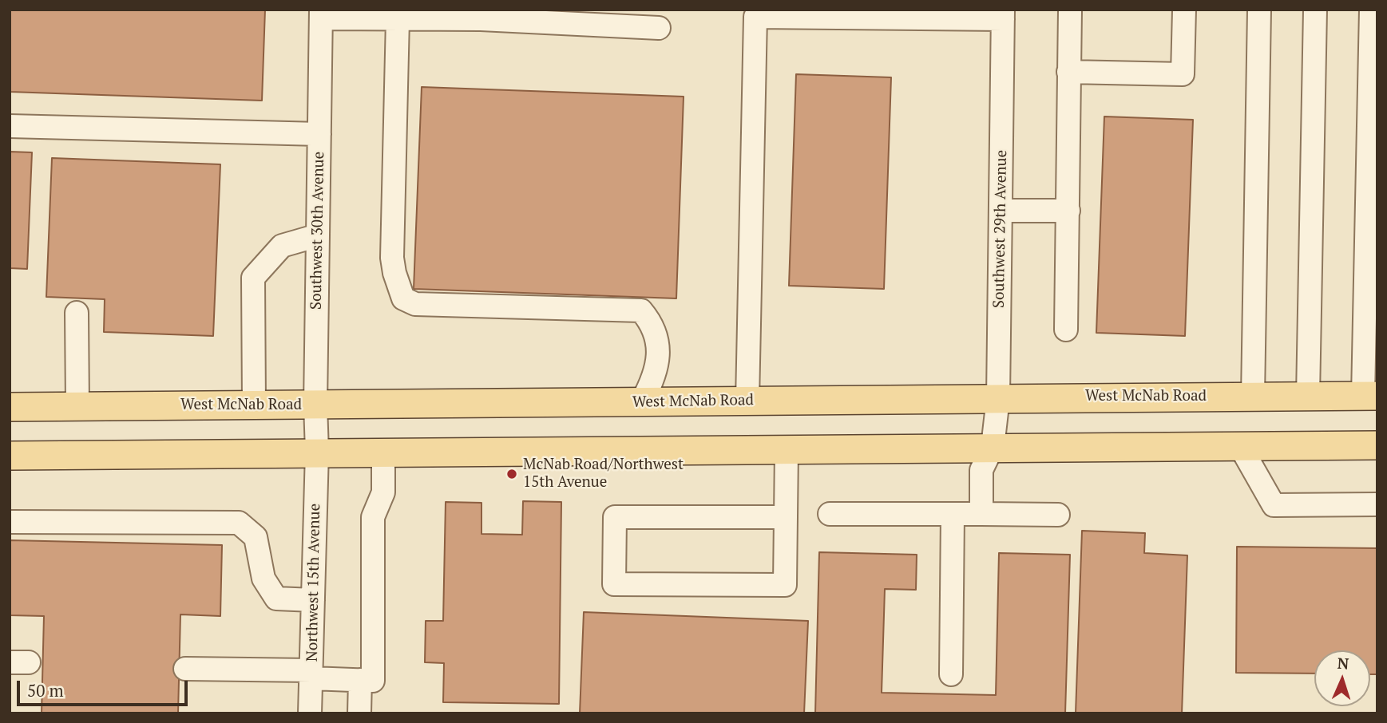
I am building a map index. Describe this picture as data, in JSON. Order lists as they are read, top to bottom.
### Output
{
  "streets": {
    "main road": ["West McNab Road"],
    "street": ["Southwest 29th Avenue", "Southwest 30th Avenue", "Northwest 15th Avenue"]
  },
  "crossings": [
    ["Southwest 29th Avenue", "West McNab Road"],
    ["Southwest 30th Avenue", "West McNab Road"],
    ["Southwest 30th Avenue", "Northwest 15th Avenue"]
  ],
  "places": ["McNab Road/Northwest 15th Avenue"],
  "scale_bar": "50 m",
  "north": "top"
}
